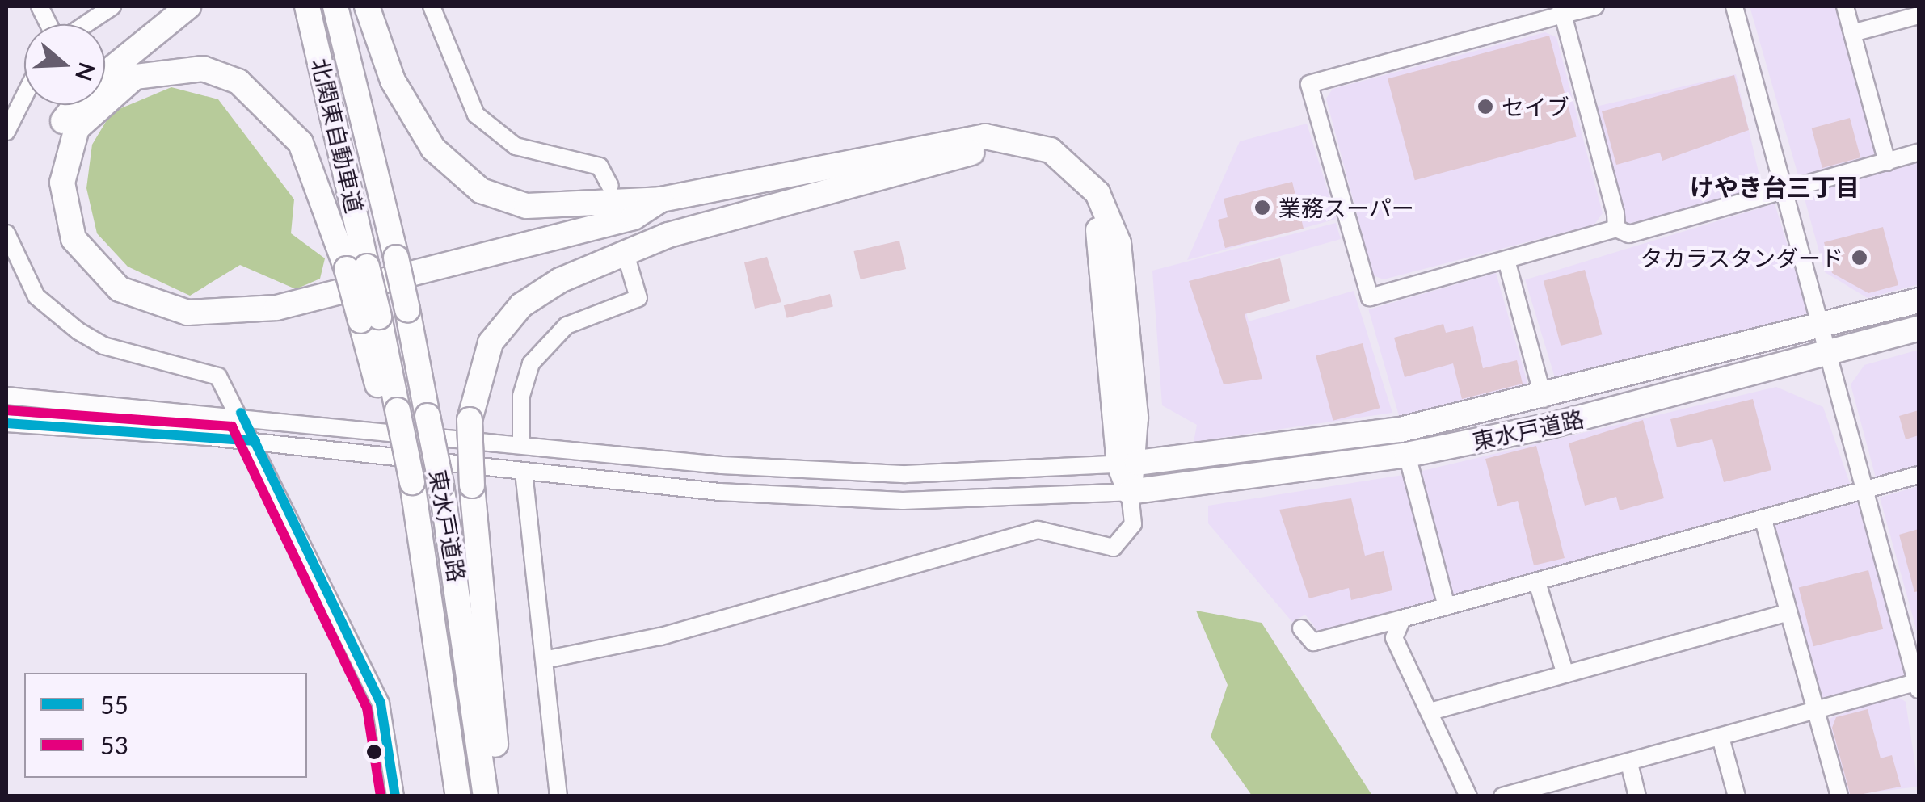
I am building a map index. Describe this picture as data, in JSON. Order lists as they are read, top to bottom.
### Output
{
  "streets": {
    "highway": ["北関東自動車道", "東水戸道路"]
  },
  "crossings": [
    ["北関東自動車道", "東水戸道路"]
  ],
  "districts": ["けやき台三丁目"],
  "places": ["セイブ", "業務スーパー", "タカラスタンダード"],
  "lines": ["transit line 53", "transit line 55"],
  "legend": ["55", "53"],
  "north": "right"
}
